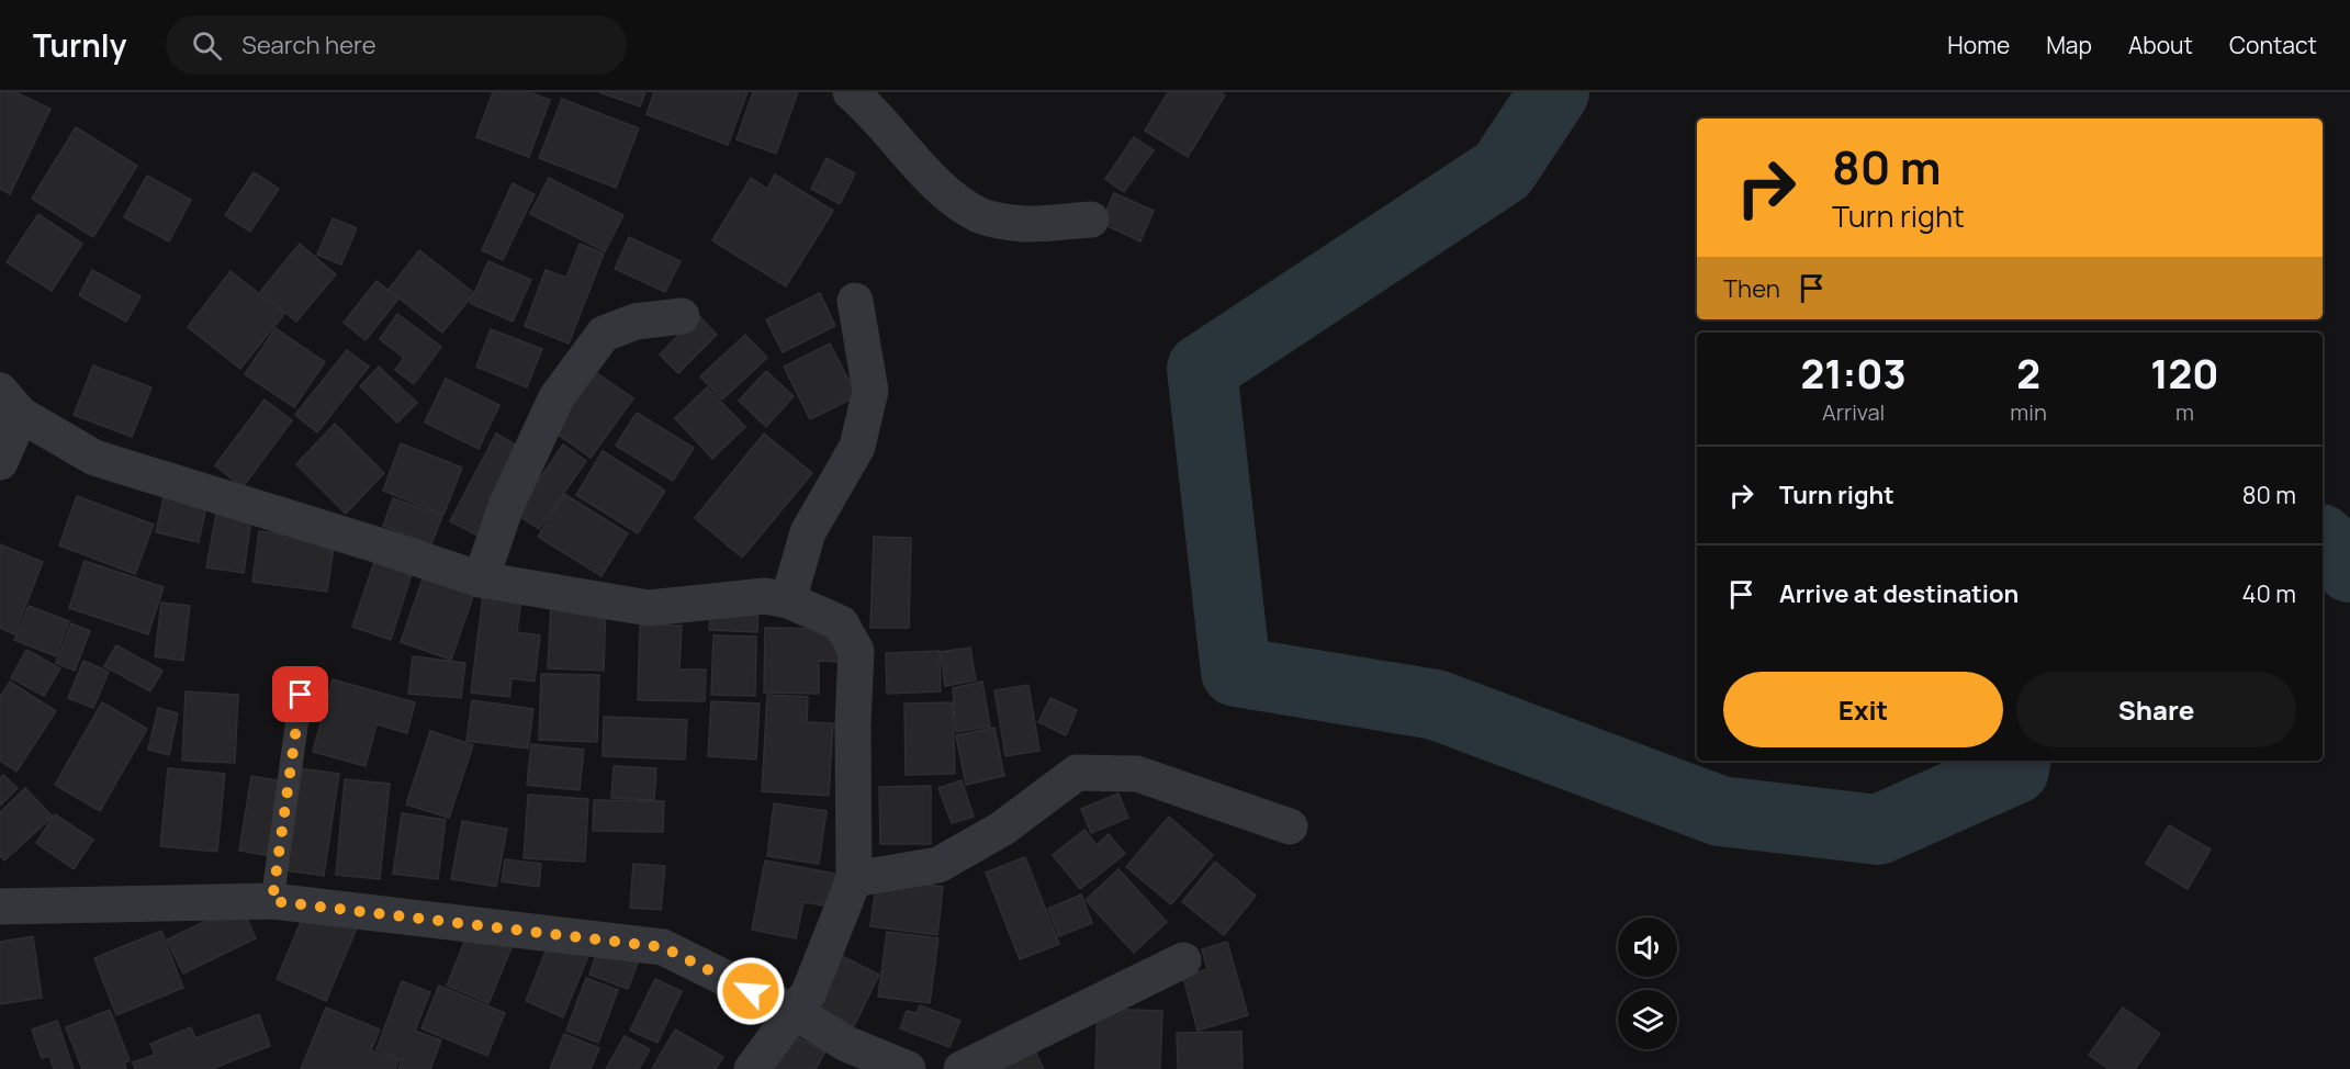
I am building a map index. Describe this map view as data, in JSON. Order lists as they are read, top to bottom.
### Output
{
  "page": {
    "header": "Turnly",
    "search": "Search here",
    "nav": [
      "Home",
      "Map",
      "About",
      "Contact"
    ],
    "turn": ["80 m", "Turn right"],
    "then": "Then",
    "eta": [
      "21:03",
      "Arrival",
      "2",
      "min",
      "120",
      "m"
    ],
    "list": [
      {
        "name": "Turn right",
        "value": "80 m"
      },
      {
        "name": "Arrive at destination",
        "value": "40 m"
      }
    ],
    "buttons": ["Exit", "Share"]
  }
}
